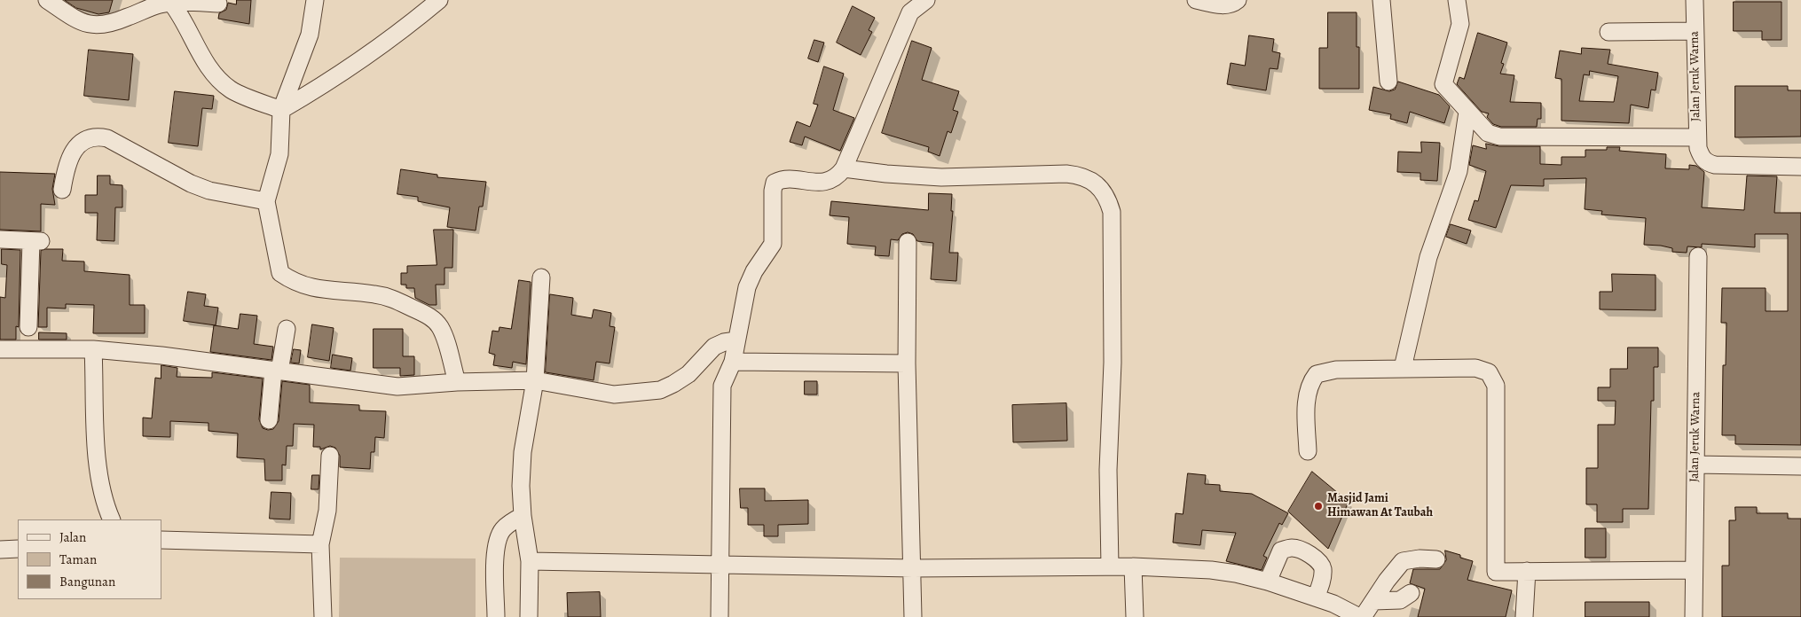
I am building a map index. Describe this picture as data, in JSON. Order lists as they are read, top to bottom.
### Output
{
  "streets": {
    "street": ["Jalan Jeruk Warna"]
  },
  "places": ["Masjid Jami Himawan At Taubah"],
  "legend": ["Jalan", "Taman", "Bangunan"]
}
